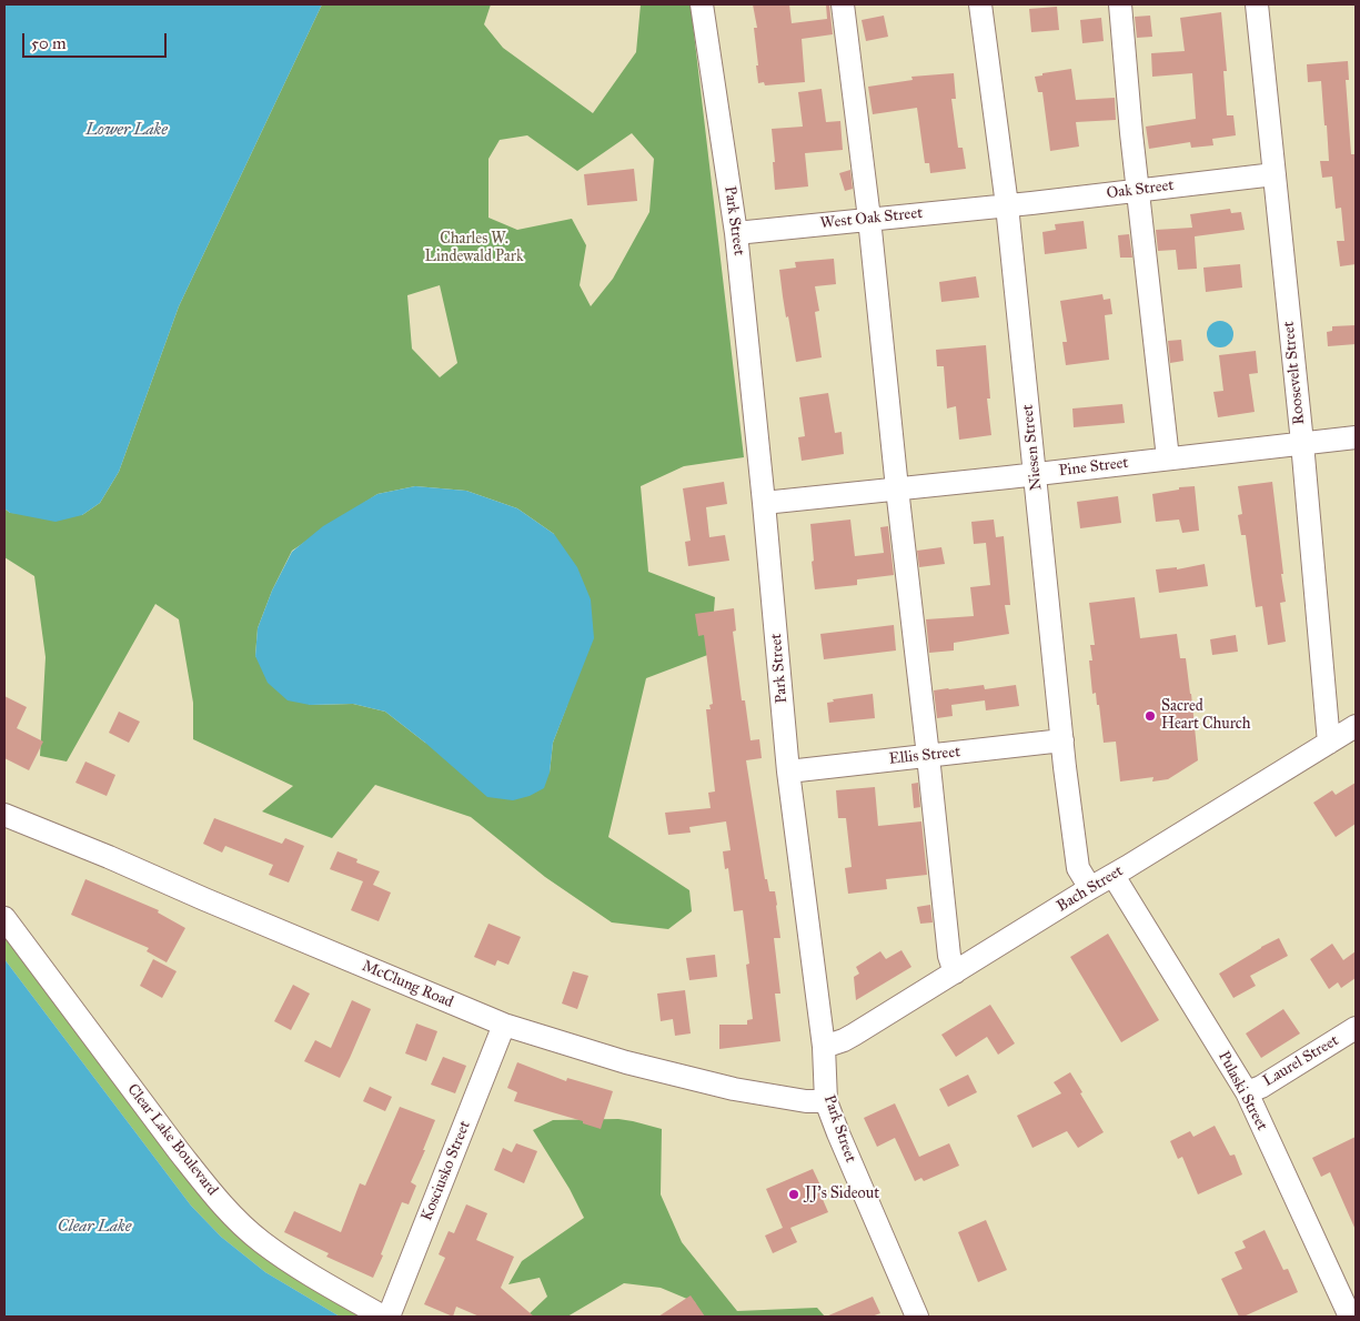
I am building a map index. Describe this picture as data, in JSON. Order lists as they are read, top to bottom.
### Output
{
  "streets": {
    "street": [
      "Oak Street",
      "West Oak Street",
      "Park Street",
      "Roosevelt Street",
      "Niesen Street",
      "Pine Street",
      "Ellis Street",
      "Bach Street",
      "McClung Road",
      "Laurel Street",
      "Pulaski Street",
      "Clear Lake Boulevard",
      "Kosciusko Street"
    ]
  },
  "crossings": [
    ["Oak Street", "West Oak Street"],
    ["Oak Street", "Roosevelt Street"],
    ["Oak Street", "Niesen Street"],
    ["West Oak Street", "Park Street"],
    ["West Oak Street", "Niesen Street"],
    ["Park Street", "Pine Street"],
    ["Park Street", "Ellis Street"],
    ["Park Street", "Bach Street"],
    ["Park Street", "McClung Road"],
    ["Roosevelt Street", "Pine Street"],
    ["Roosevelt Street", "Bach Street"],
    ["Niesen Street", "Pine Street"],
    ["Niesen Street", "Ellis Street"],
    ["Niesen Street", "Bach Street"],
    ["Bach Street", "Pulaski Street"],
    ["McClung Road", "Kosciusko Street"],
    ["Laurel Street", "Pulaski Street"]
  ],
  "water": ["Lower Lake", "Clear Lake"],
  "parks": ["Charles W. Lindewald Park"],
  "places": ["Sacred Heart Church", "JJ's Sideout"],
  "scale_bar": "50 m"
}
